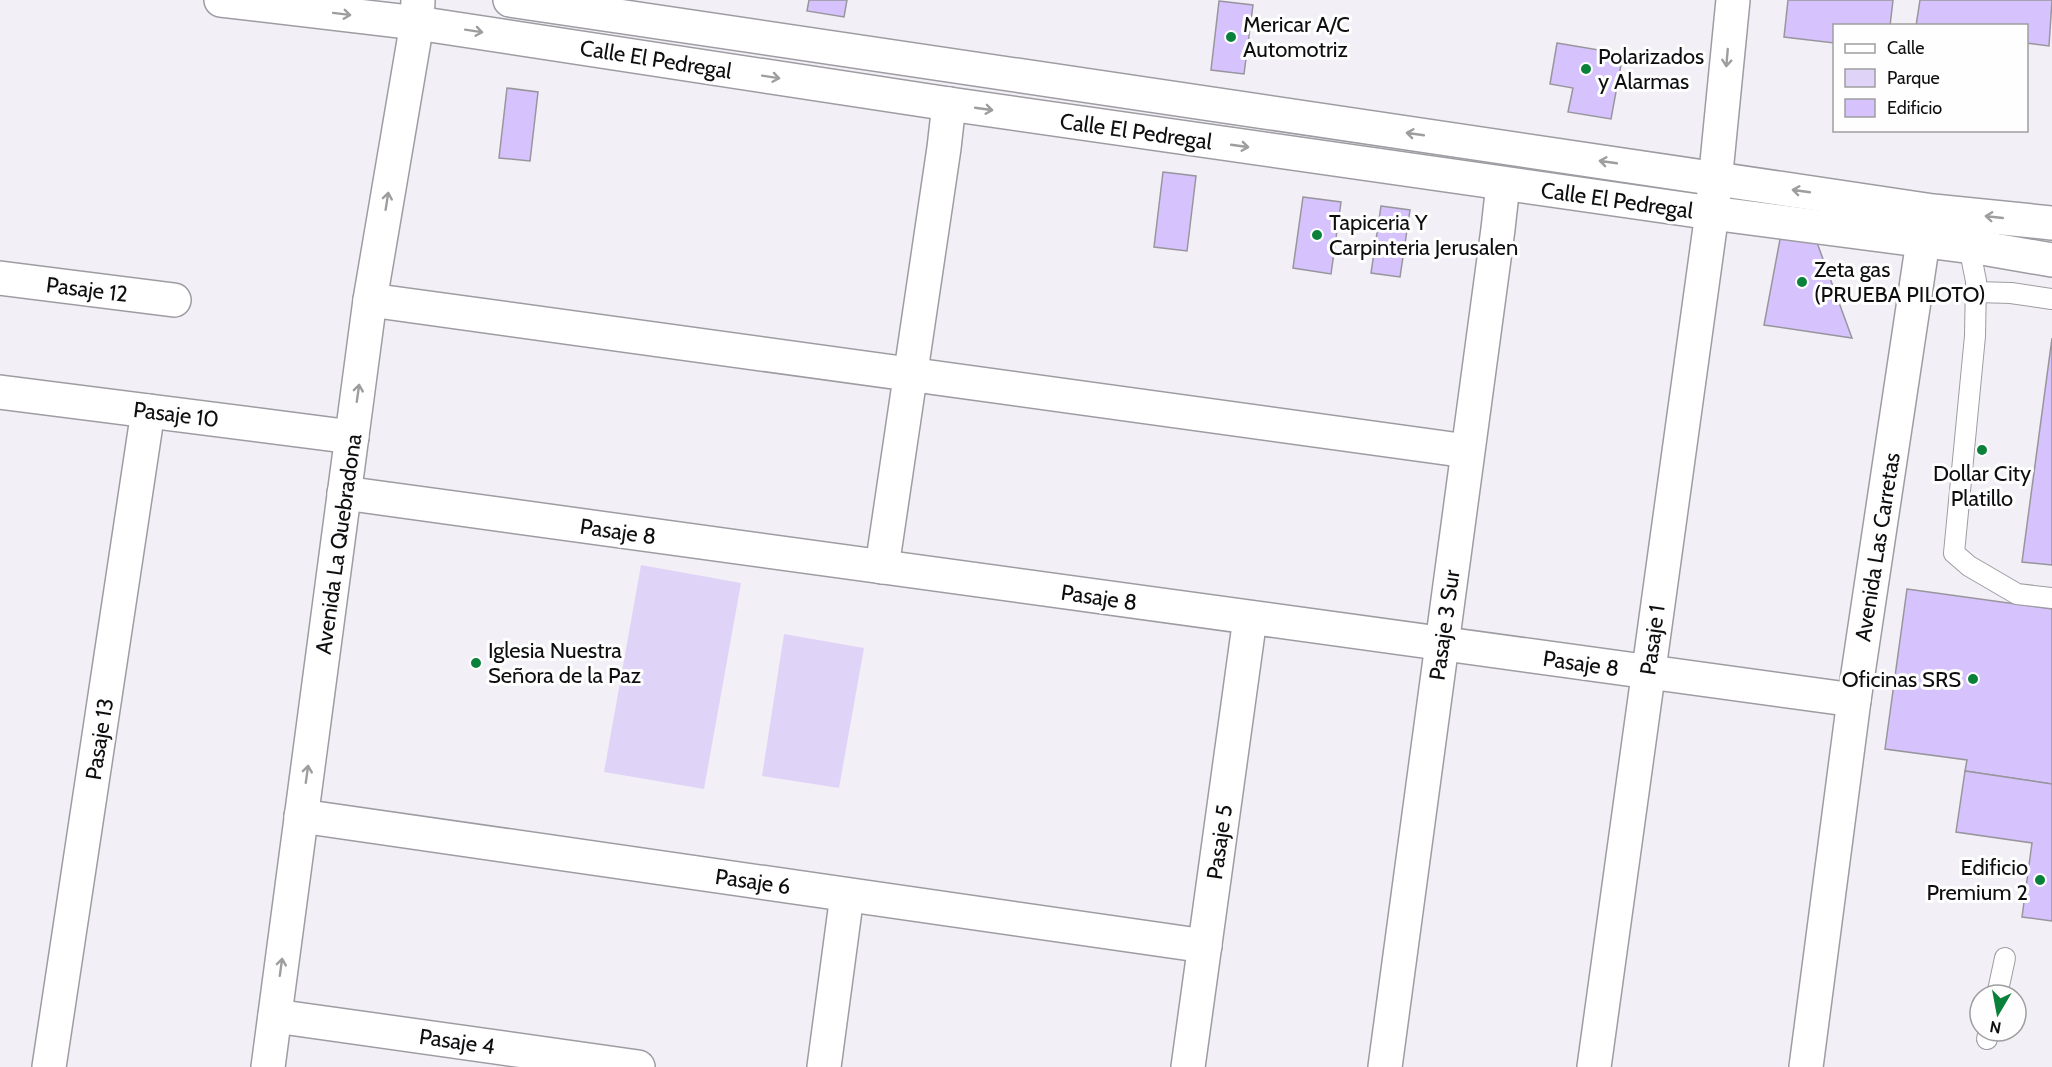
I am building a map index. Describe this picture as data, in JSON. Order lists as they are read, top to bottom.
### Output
{
  "streets": {
    "street": [
      "Calle El Pedregal",
      "Pasaje 12",
      "Pasaje 10",
      "Pasaje 8",
      "Avenida La Quebradona",
      "Avenida Las Carretas",
      "Pasaje 3 Sur",
      "Pasaje 1",
      "Pasaje 13",
      "Pasaje 5",
      "Pasaje 6",
      "Pasaje 4"
    ]
  },
  "crossings": [
    ["Calle El Pedregal", "Avenida La Quebradona"],
    ["Calle El Pedregal", "Avenida Las Carretas"],
    ["Calle El Pedregal", "Pasaje 3 Sur"],
    ["Calle El Pedregal", "Pasaje 1"],
    ["Pasaje 10", "Avenida La Quebradona"],
    ["Pasaje 10", "Pasaje 13"],
    ["Pasaje 8", "Avenida La Quebradona"],
    ["Pasaje 8", "Avenida Las Carretas"],
    ["Pasaje 8", "Pasaje 3 Sur"],
    ["Pasaje 8", "Pasaje 1"],
    ["Pasaje 8", "Pasaje 5"],
    ["Avenida La Quebradona", "Pasaje 6"],
    ["Avenida La Quebradona", "Pasaje 4"],
    ["Pasaje 5", "Pasaje 6"]
  ],
  "one_way": ["Avenida La Quebradona"],
  "places": [
    "Mericar A/C Automotriz",
    "Polarizados y Alarmas",
    "Tapiceria Y Carpinteria Jerusalen",
    "Zeta gas (PRUEBA PILOTO)",
    "Dollar City Platillo",
    "Iglesia Nuestra Señora de la Paz",
    "Oficinas SRS",
    "Edificio Premium 2"
  ],
  "legend": ["Calle", "Parque", "Edificio"],
  "north": "bottom"
}
